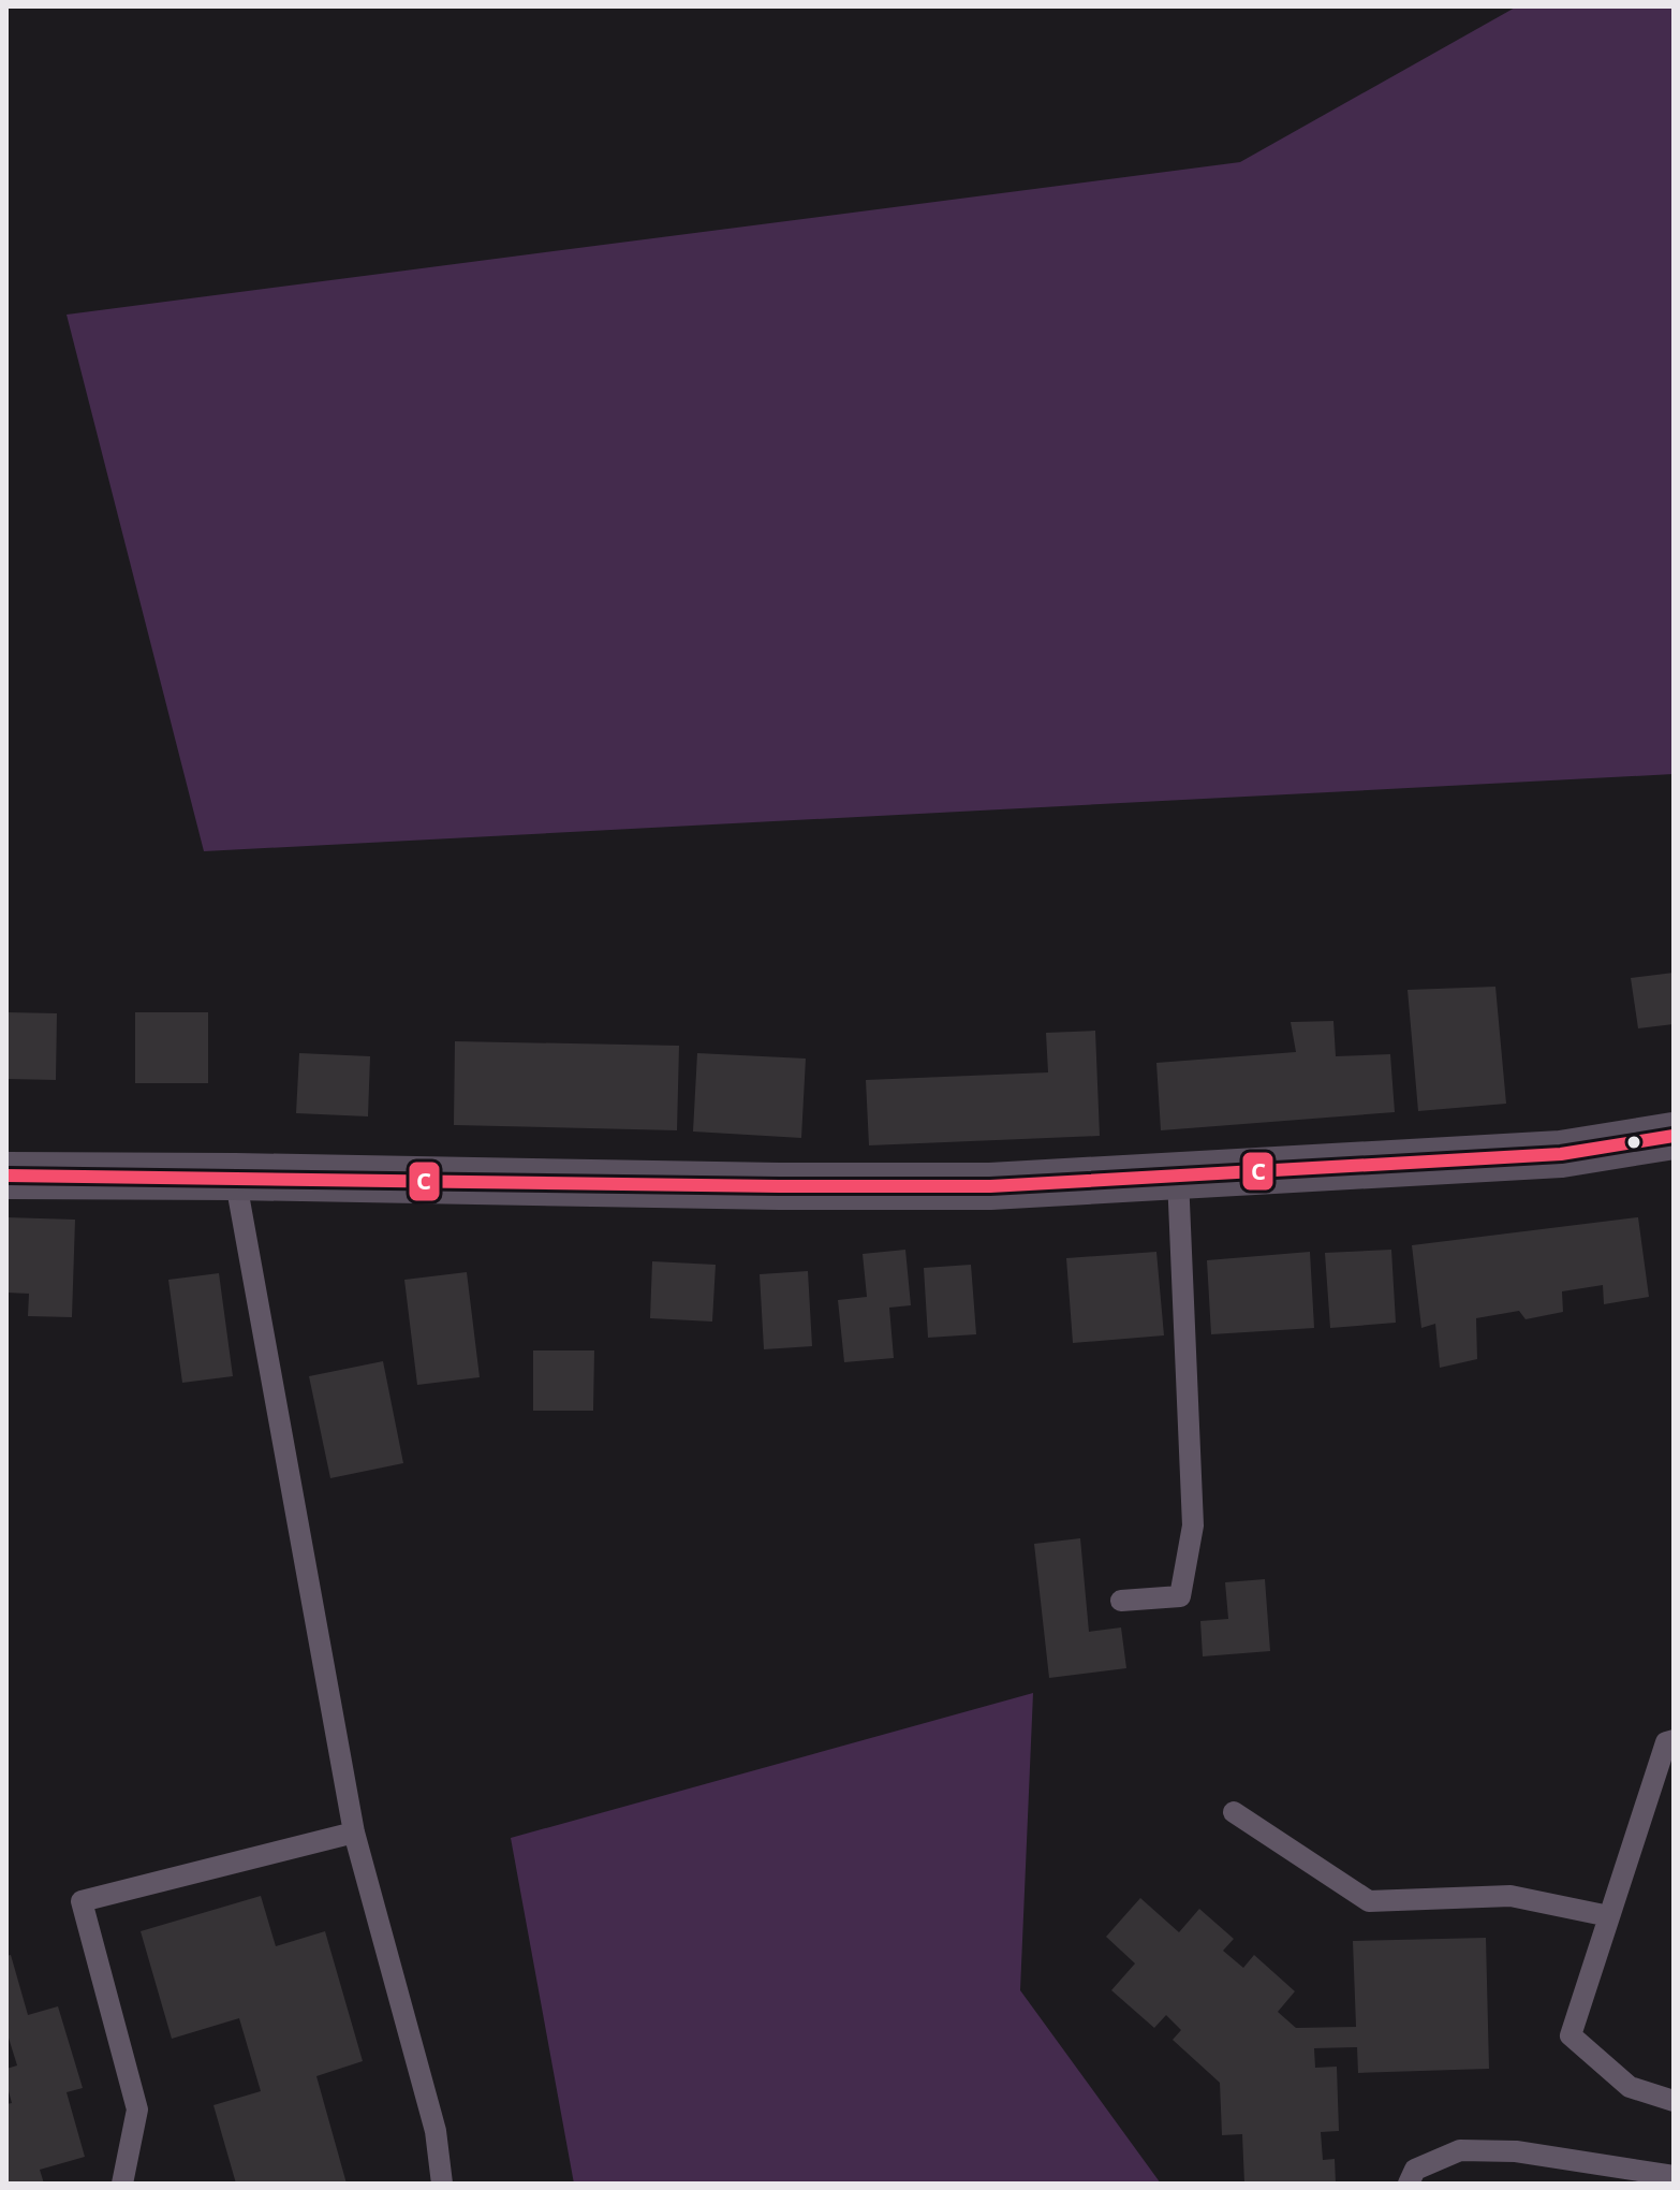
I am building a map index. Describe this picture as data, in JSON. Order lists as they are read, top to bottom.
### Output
{
  "lines": ["transit line C"]
}
